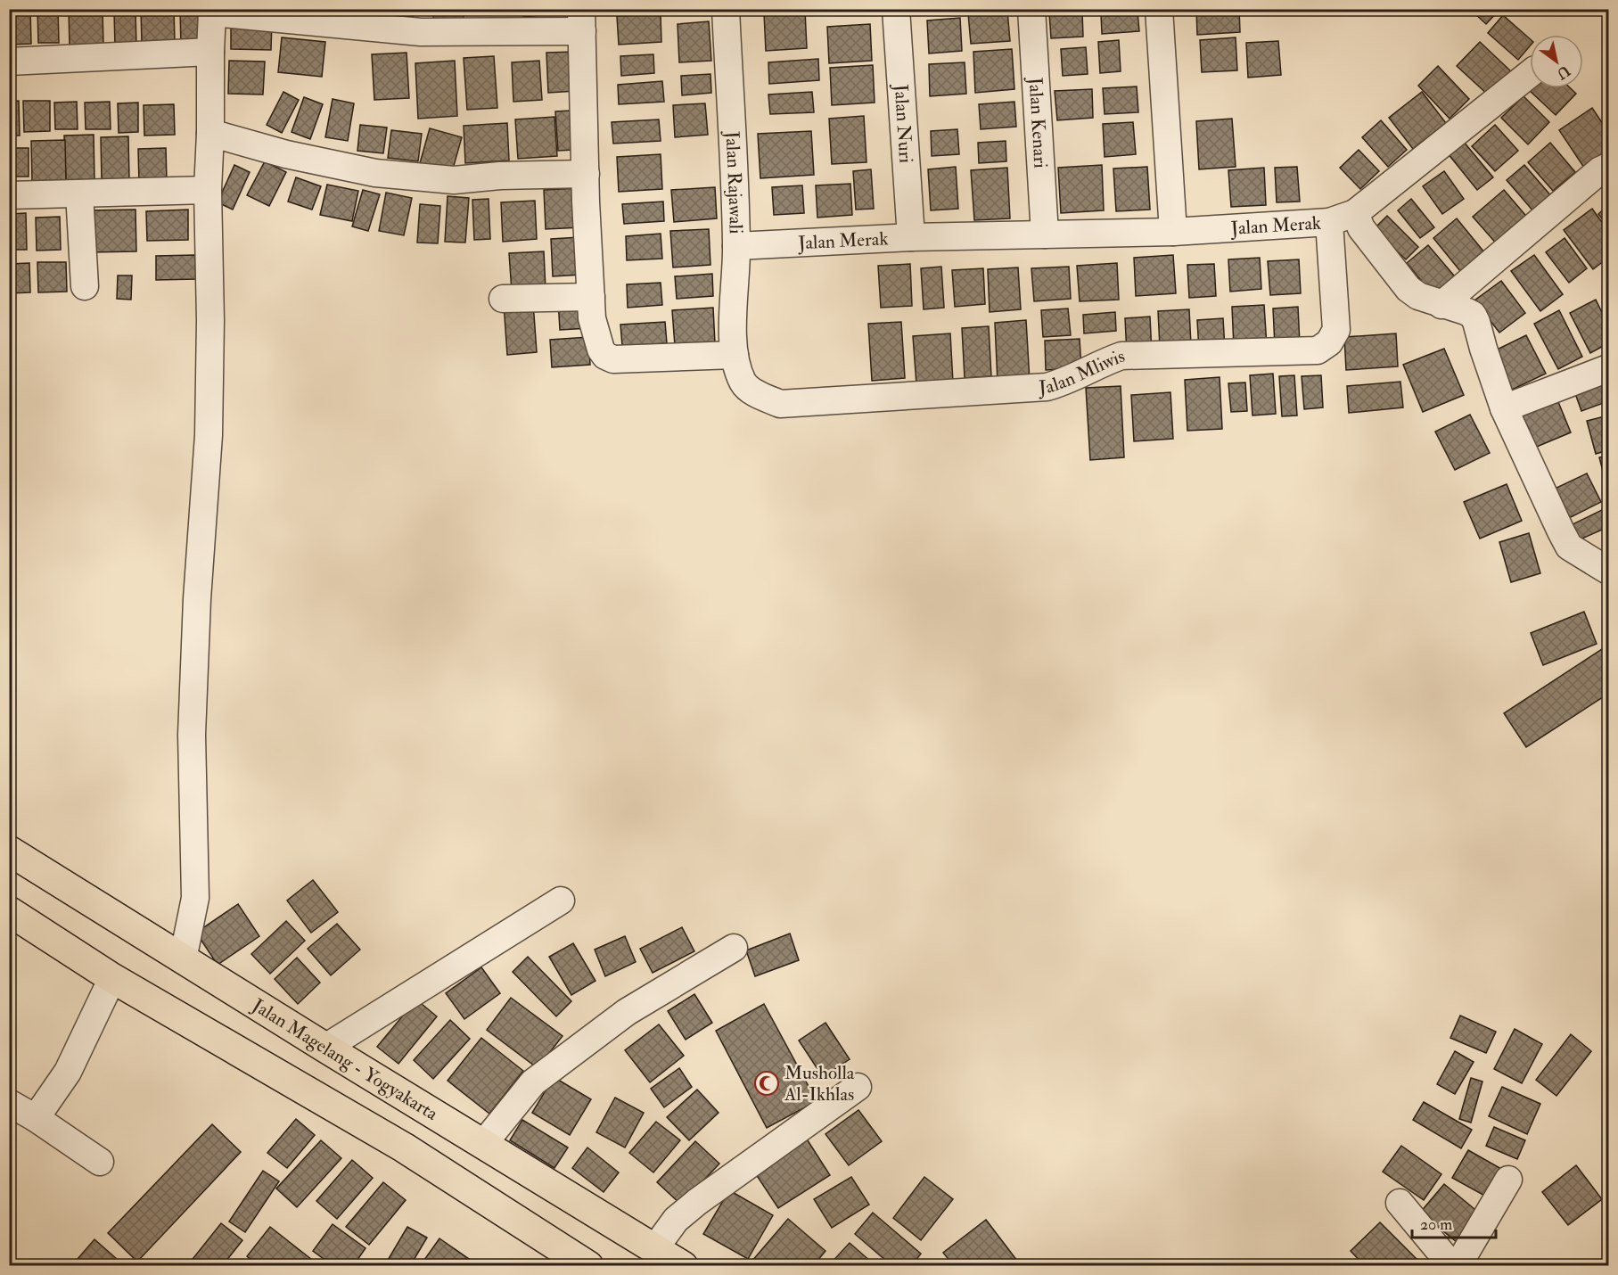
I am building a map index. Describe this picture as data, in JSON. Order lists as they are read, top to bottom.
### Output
{
  "streets": {
    "highway": ["Jalan Magelang - Yogyakarta"],
    "street": [
      "Jalan Kenari",
      "Jalan Nuri",
      "Jalan Rajawali",
      "Jalan Merak",
      "Jalan Mliwis"
    ]
  },
  "crossings": [
    ["Jalan Kenari", "Jalan Merak"],
    ["Jalan Nuri", "Jalan Merak"],
    ["Jalan Rajawali", "Jalan Merak"],
    ["Jalan Rajawali", "Jalan Mliwis"],
    ["Jalan Merak", "Jalan Mliwis"]
  ],
  "places": {
    "mosque": ["Musholla Al-Ikhlas"]
  },
  "scale_bar": "20 m",
  "north": "bottom right"
}
